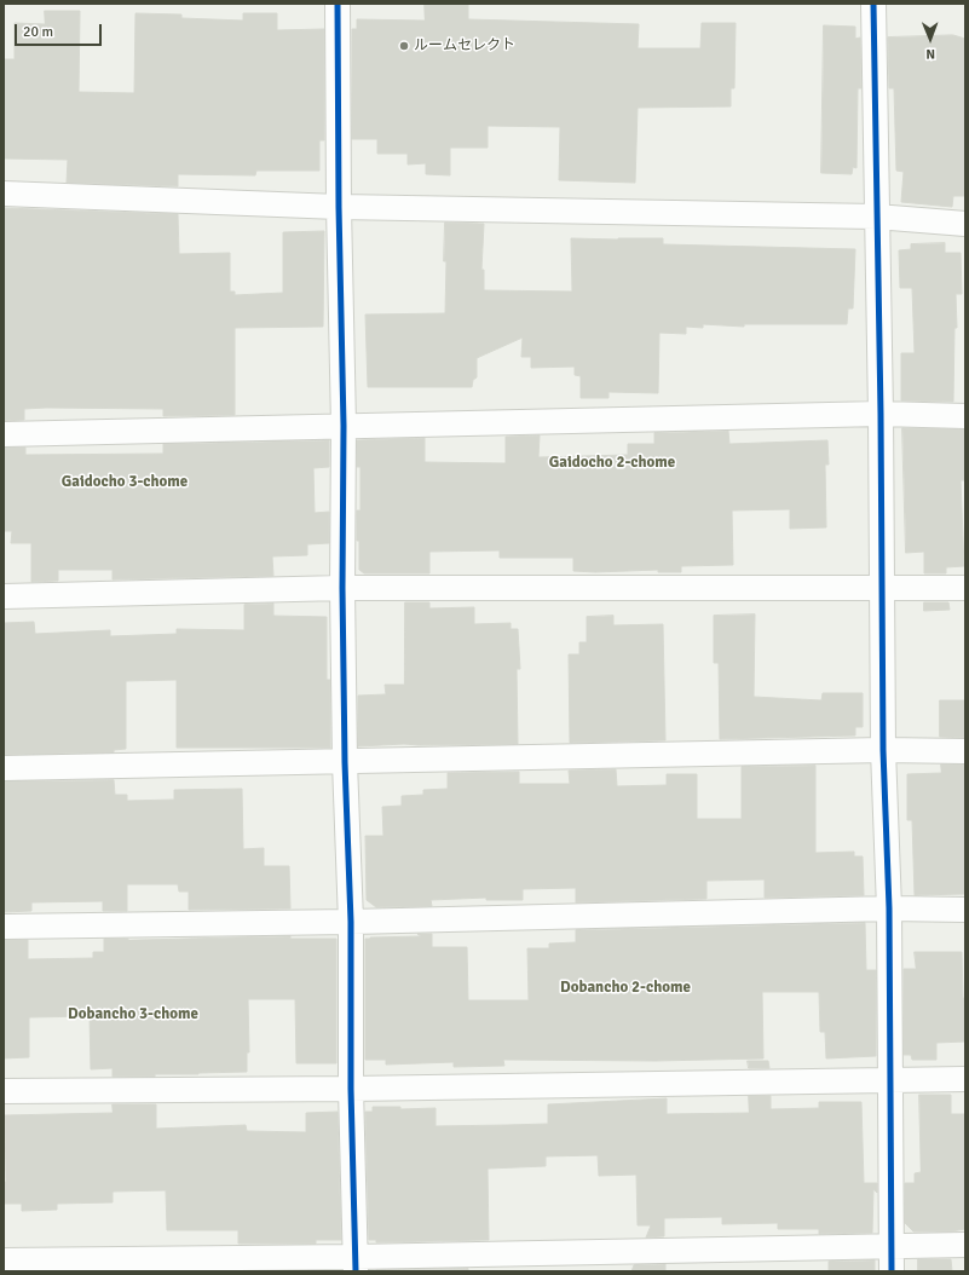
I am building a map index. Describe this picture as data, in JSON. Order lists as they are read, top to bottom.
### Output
{
  "districts": [
    "Gaidocho 2-chome",
    "Gaidocho 3-chome",
    "Dobancho 2-chome",
    "Dobancho 3-chome"
  ],
  "places": ["ルームセレクト"],
  "scale_bar": "20 m",
  "north": "bottom"
}
